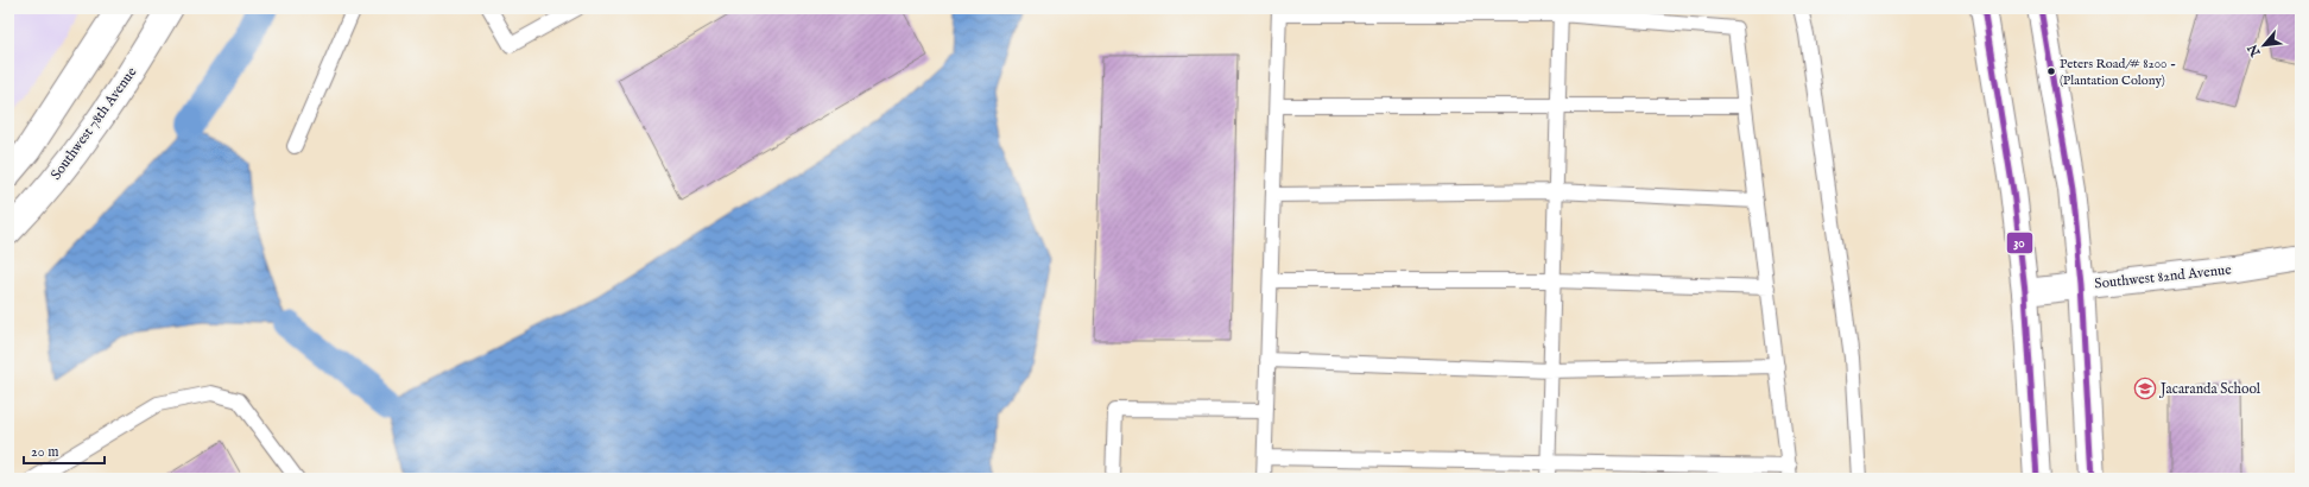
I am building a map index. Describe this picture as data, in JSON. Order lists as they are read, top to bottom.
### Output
{
  "streets": {
    "main road": ["Southwest 78th Avenue", "Southwest 82nd Avenue"]
  },
  "places": {
    "other": ["Peters Road/# 8200 - (Plantation Colony)"],
    "school or university": ["Jacaranda School"]
  },
  "lines": ["transit line 30"],
  "scale_bar": "20 m",
  "north": "bottom left"
}
